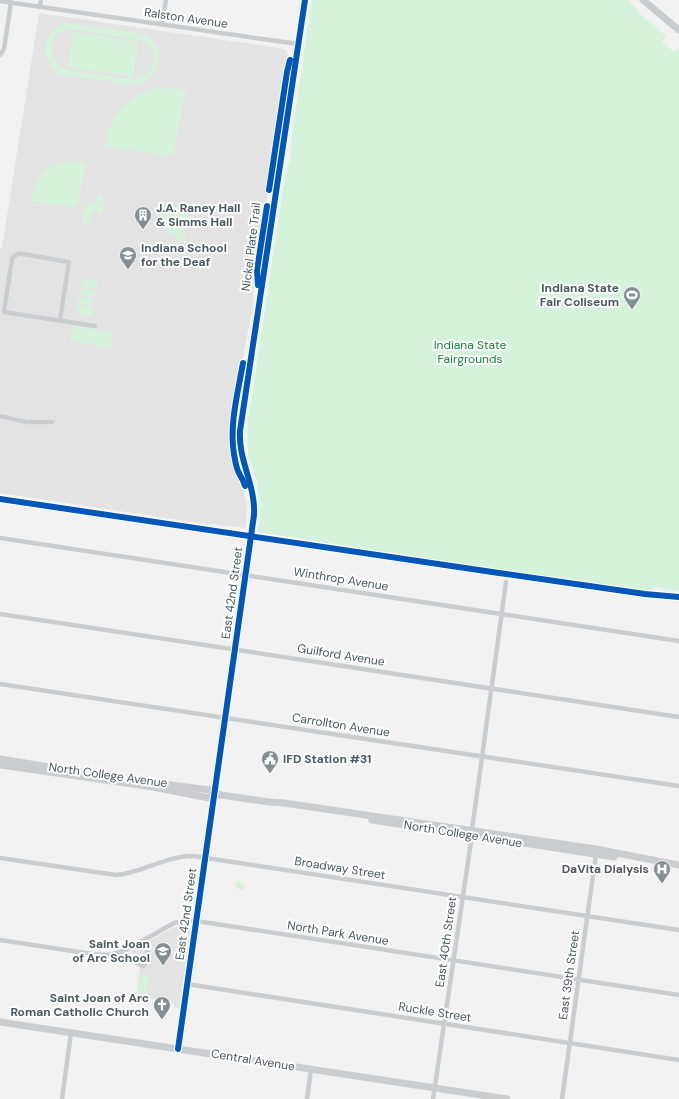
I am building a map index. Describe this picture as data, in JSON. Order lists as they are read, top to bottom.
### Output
{
  "streets": {
    "main road": ["North College Avenue", "Central Avenue"],
    "street": [
      "Ralston Avenue",
      "Winthrop Avenue",
      "East 42nd Street",
      "Guilford Avenue",
      "Carrollton Avenue",
      "Broadway Street",
      "North Park Avenue",
      "East 40th Street",
      "East 39th Street",
      "Ruckle Street"
    ],
    "cycle path": ["Nickel Plate Trail"]
  },
  "crossings": [
    ["Ralston Avenue", "East 42nd Street"],
    ["Winthrop Avenue", "East 42nd Street"],
    ["Winthrop Avenue", "East 40th Street"],
    ["East 42nd Street", "Guilford Avenue"],
    ["East 42nd Street", "Carrollton Avenue"],
    ["East 42nd Street", "North College Avenue"],
    ["East 42nd Street", "Broadway Street"],
    ["East 42nd Street", "North Park Avenue"],
    ["East 42nd Street", "Ruckle Street"],
    ["East 42nd Street", "Central Avenue"],
    ["Guilford Avenue", "East 40th Street"],
    ["Carrollton Avenue", "East 40th Street"],
    ["North College Avenue", "East 40th Street"],
    ["North College Avenue", "East 39th Street"],
    ["Broadway Street", "East 40th Street"],
    ["Broadway Street", "East 39th Street"],
    ["North Park Avenue", "East 40th Street"],
    ["North Park Avenue", "East 39th Street"],
    ["East 40th Street", "Ruckle Street"],
    ["East 40th Street", "Central Avenue"],
    ["East 39th Street", "Ruckle Street"]
  ],
  "parks": ["Indiana State Fairgrounds"],
  "places": {
    "building": ["J.A. Raney Hall & Simms Hall"],
    "school or university": ["Indiana School for the Deaf", "Saint Joan of Arc School"],
    "sports": ["Indiana State Fair Coliseum"],
    "public building": ["IFD Station #31"],
    "hospital": ["DaVita Dialysis"],
    "church": ["Saint Joan of Arc Roman Catholic Church"]
  }
}
